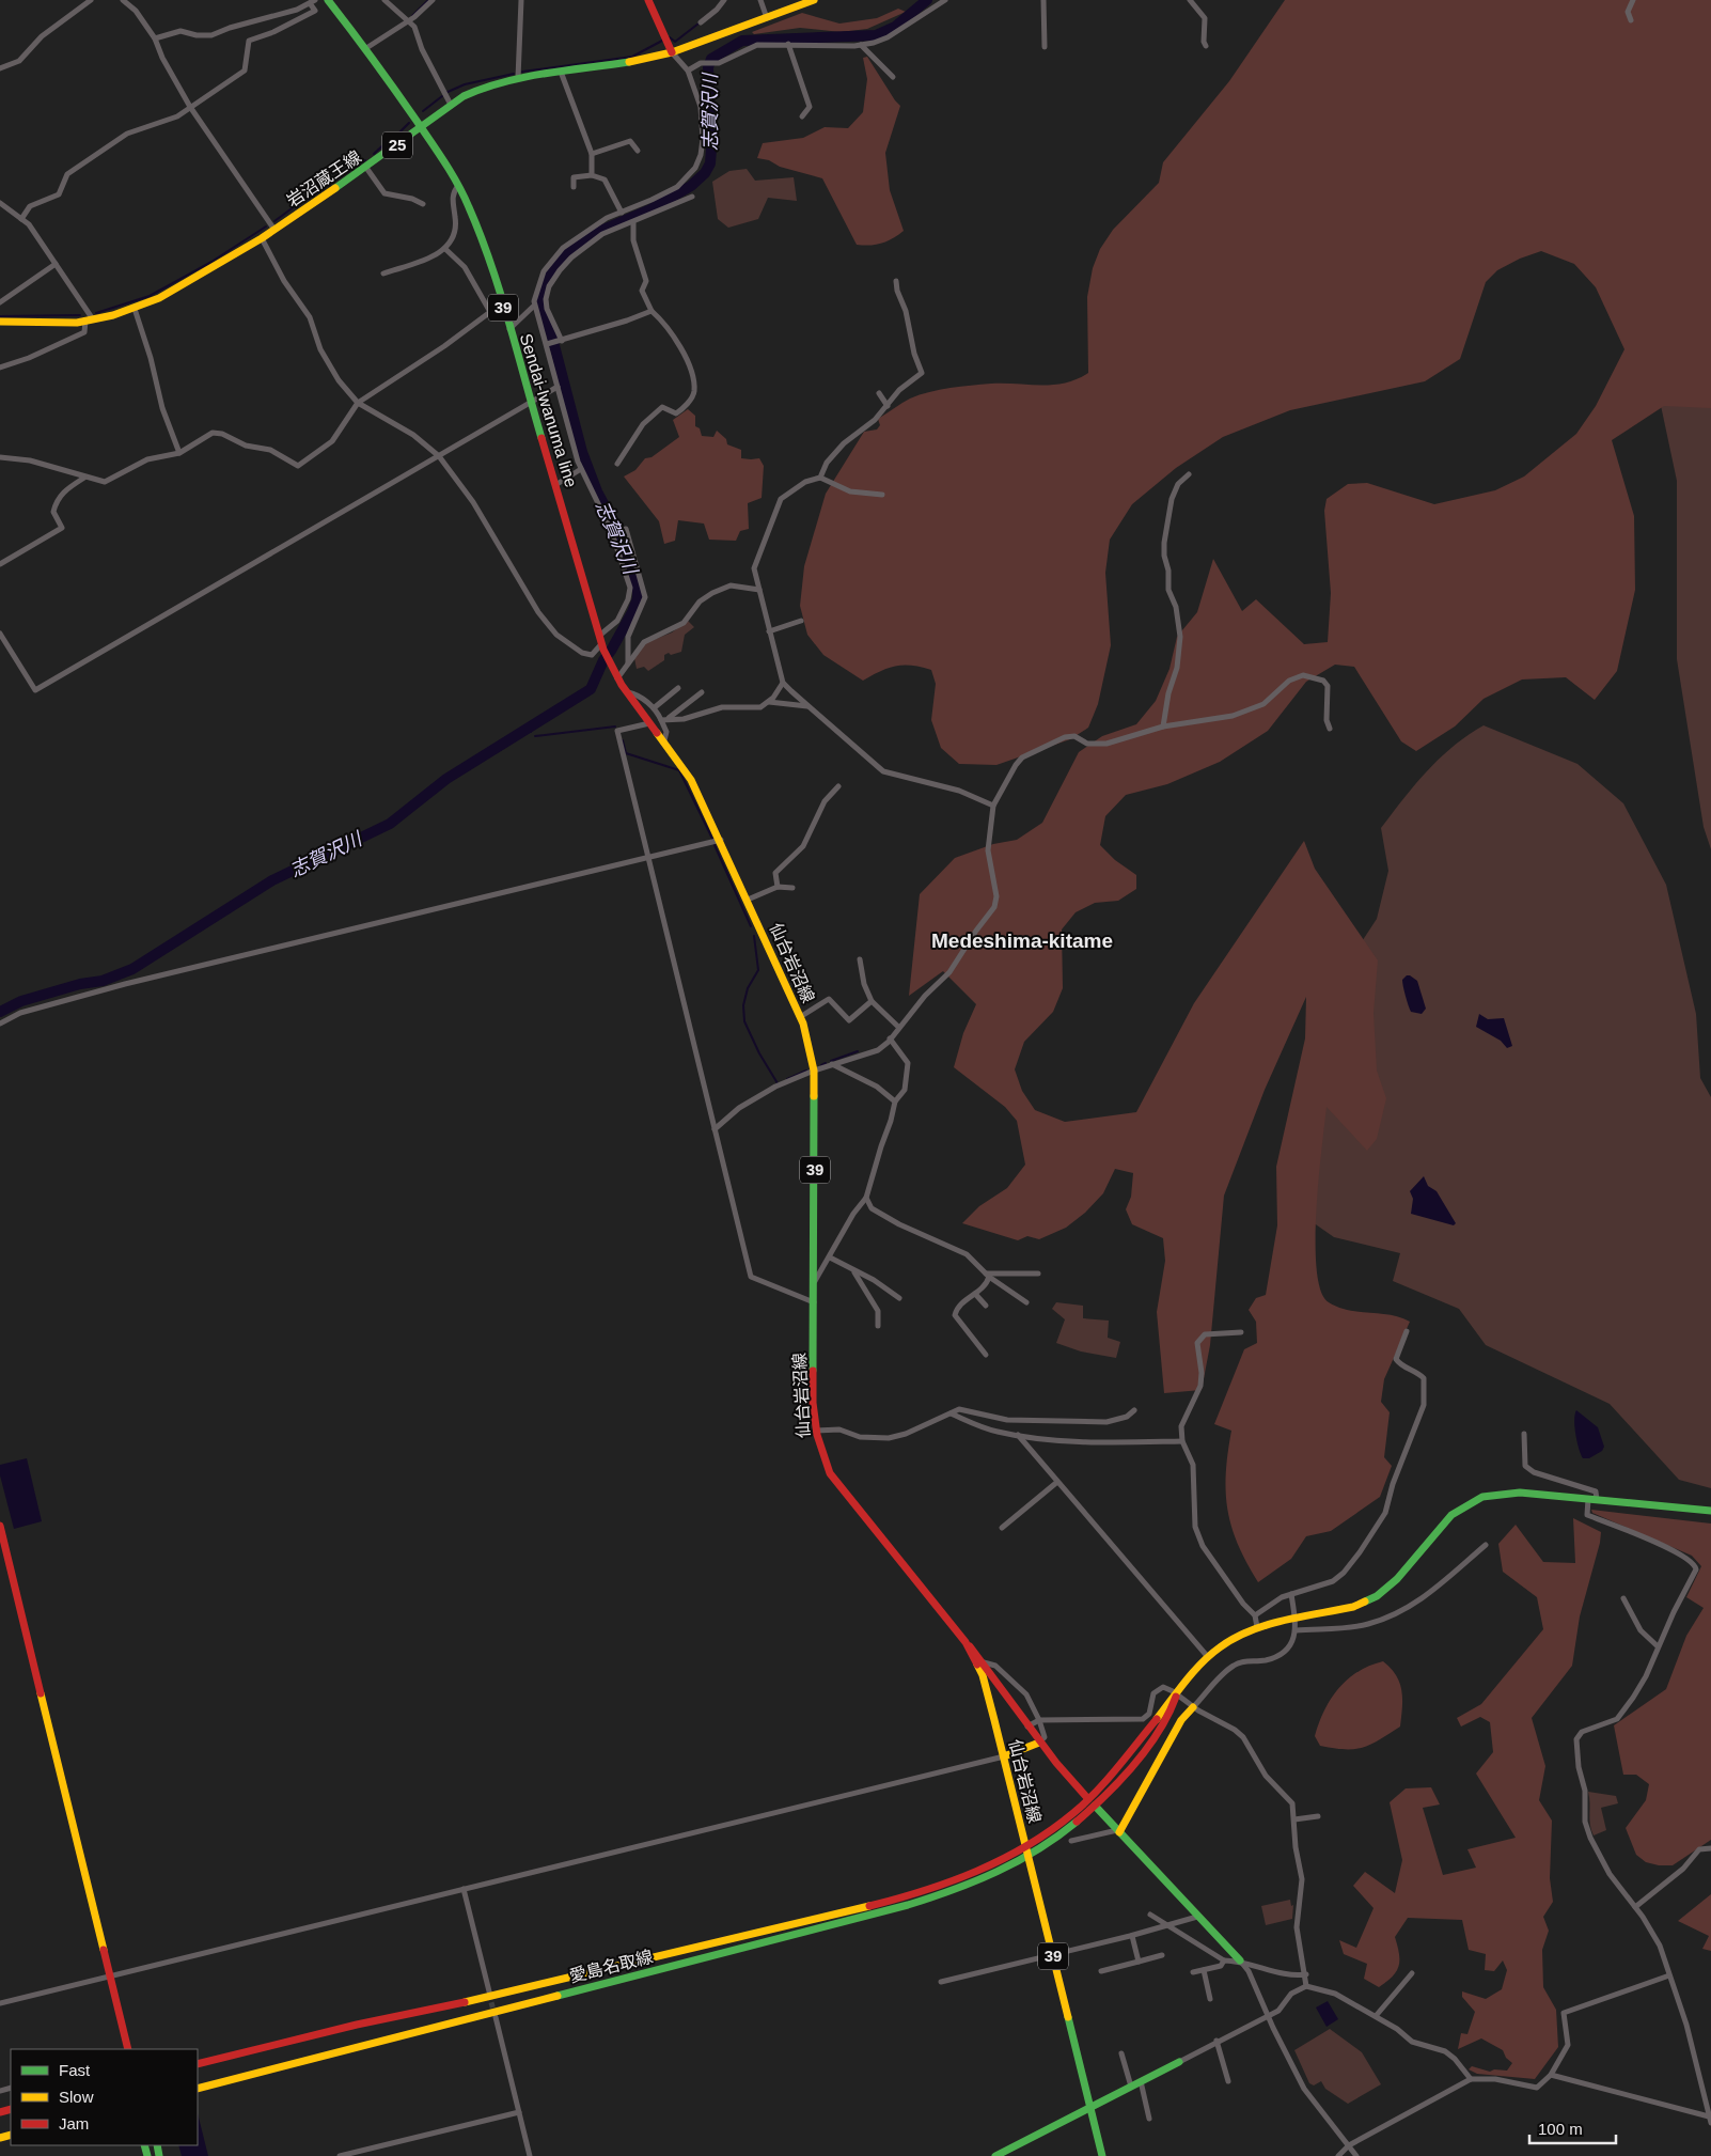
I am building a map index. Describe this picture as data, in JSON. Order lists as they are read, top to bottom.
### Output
{
  "streets": {
    "main road": [
      "25",
      "岩沼蔵王線",
      "39",
      "Sendai-Iwanuma line",
      "仙台岩沼線",
      "愛島名取線"
    ]
  },
  "crossings": [
    ["岩沼蔵王線", "Sendai-Iwanuma line"],
    ["Sendai-Iwanuma line", "仙台岩沼線"],
    ["仙台岩沼線", "愛島名取線"]
  ],
  "districts": ["Medeshima-kitame"],
  "water": ["志賀沢川"],
  "legend": ["Fast", "Slow", "Jam"],
  "scale_bar": "100 m"
}
